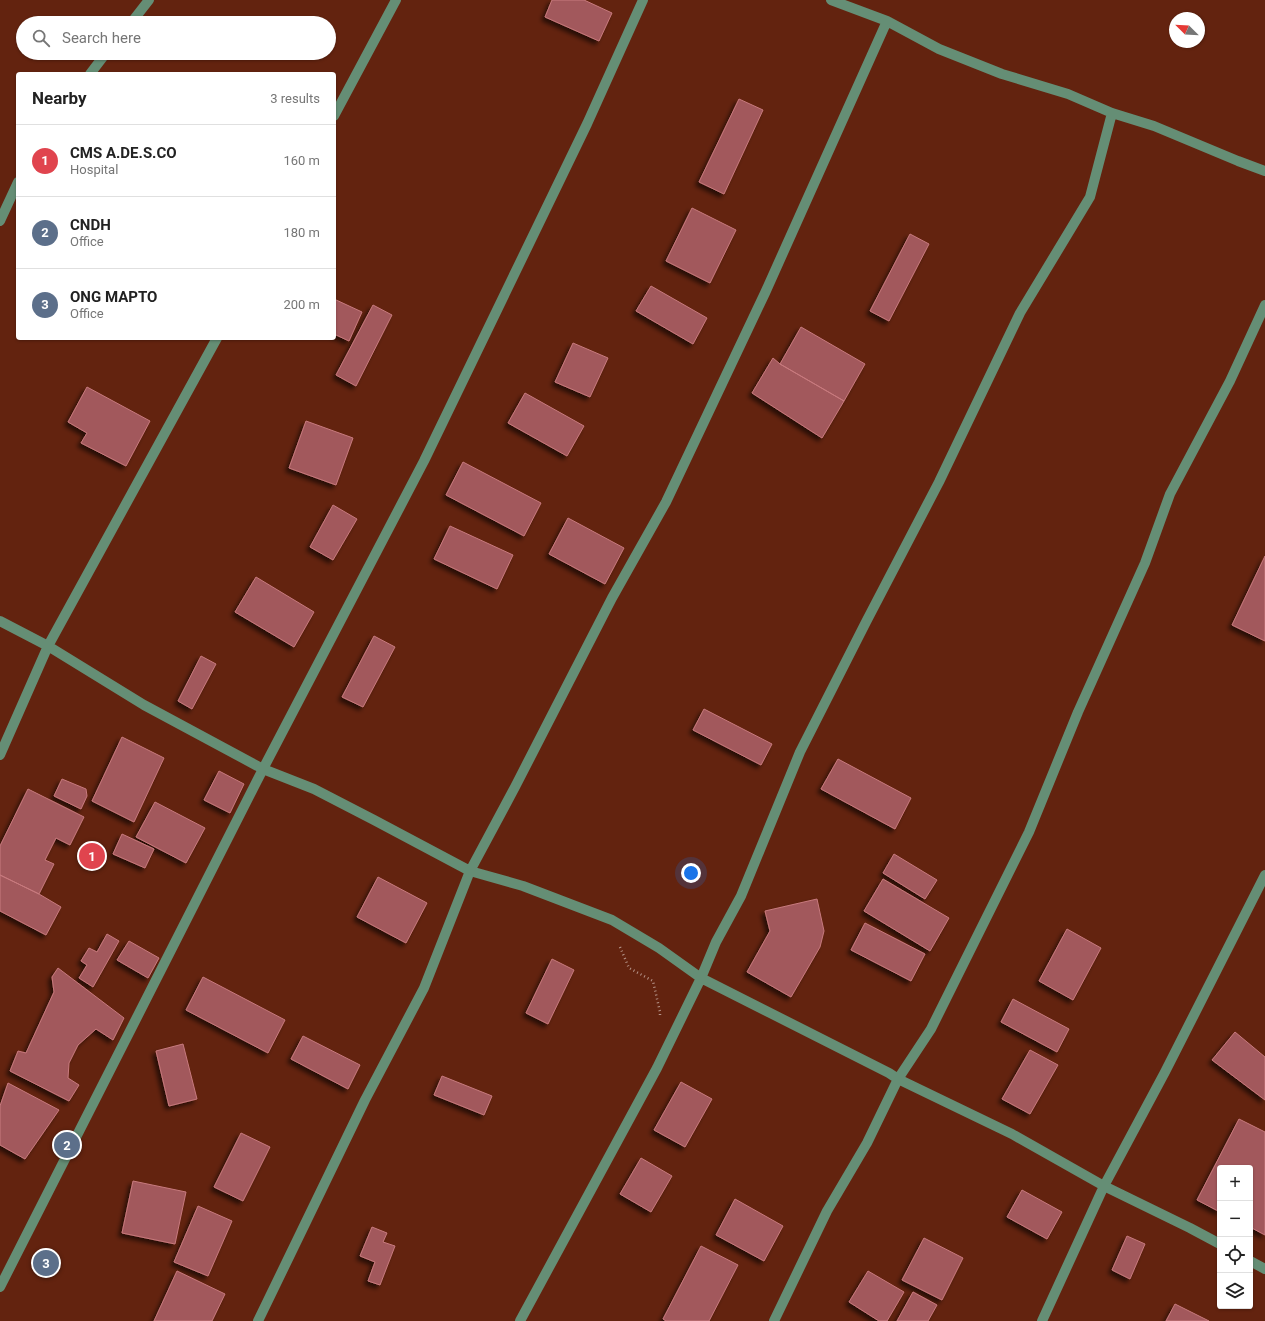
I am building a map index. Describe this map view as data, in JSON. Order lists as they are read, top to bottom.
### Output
{
  "north": "top left",
  "page": {
    "search": "Search here",
    "heading": ["Nearby", "3 results"],
    "list": [
      {
        "mark": "1",
        "name": "CMS A.DE.S.CO",
        "note": "Hospital",
        "value": "160 m"
      },
      {
        "mark": "2",
        "name": "CNDH",
        "note": "Office",
        "value": "180 m"
      },
      {
        "mark": "3",
        "name": "ONG MAPTO",
        "note": "Office",
        "value": "200 m"
      }
    ],
    "pins": ["1", "2", "3"],
    "map_buttons": ["+", "−"]
  }
}
